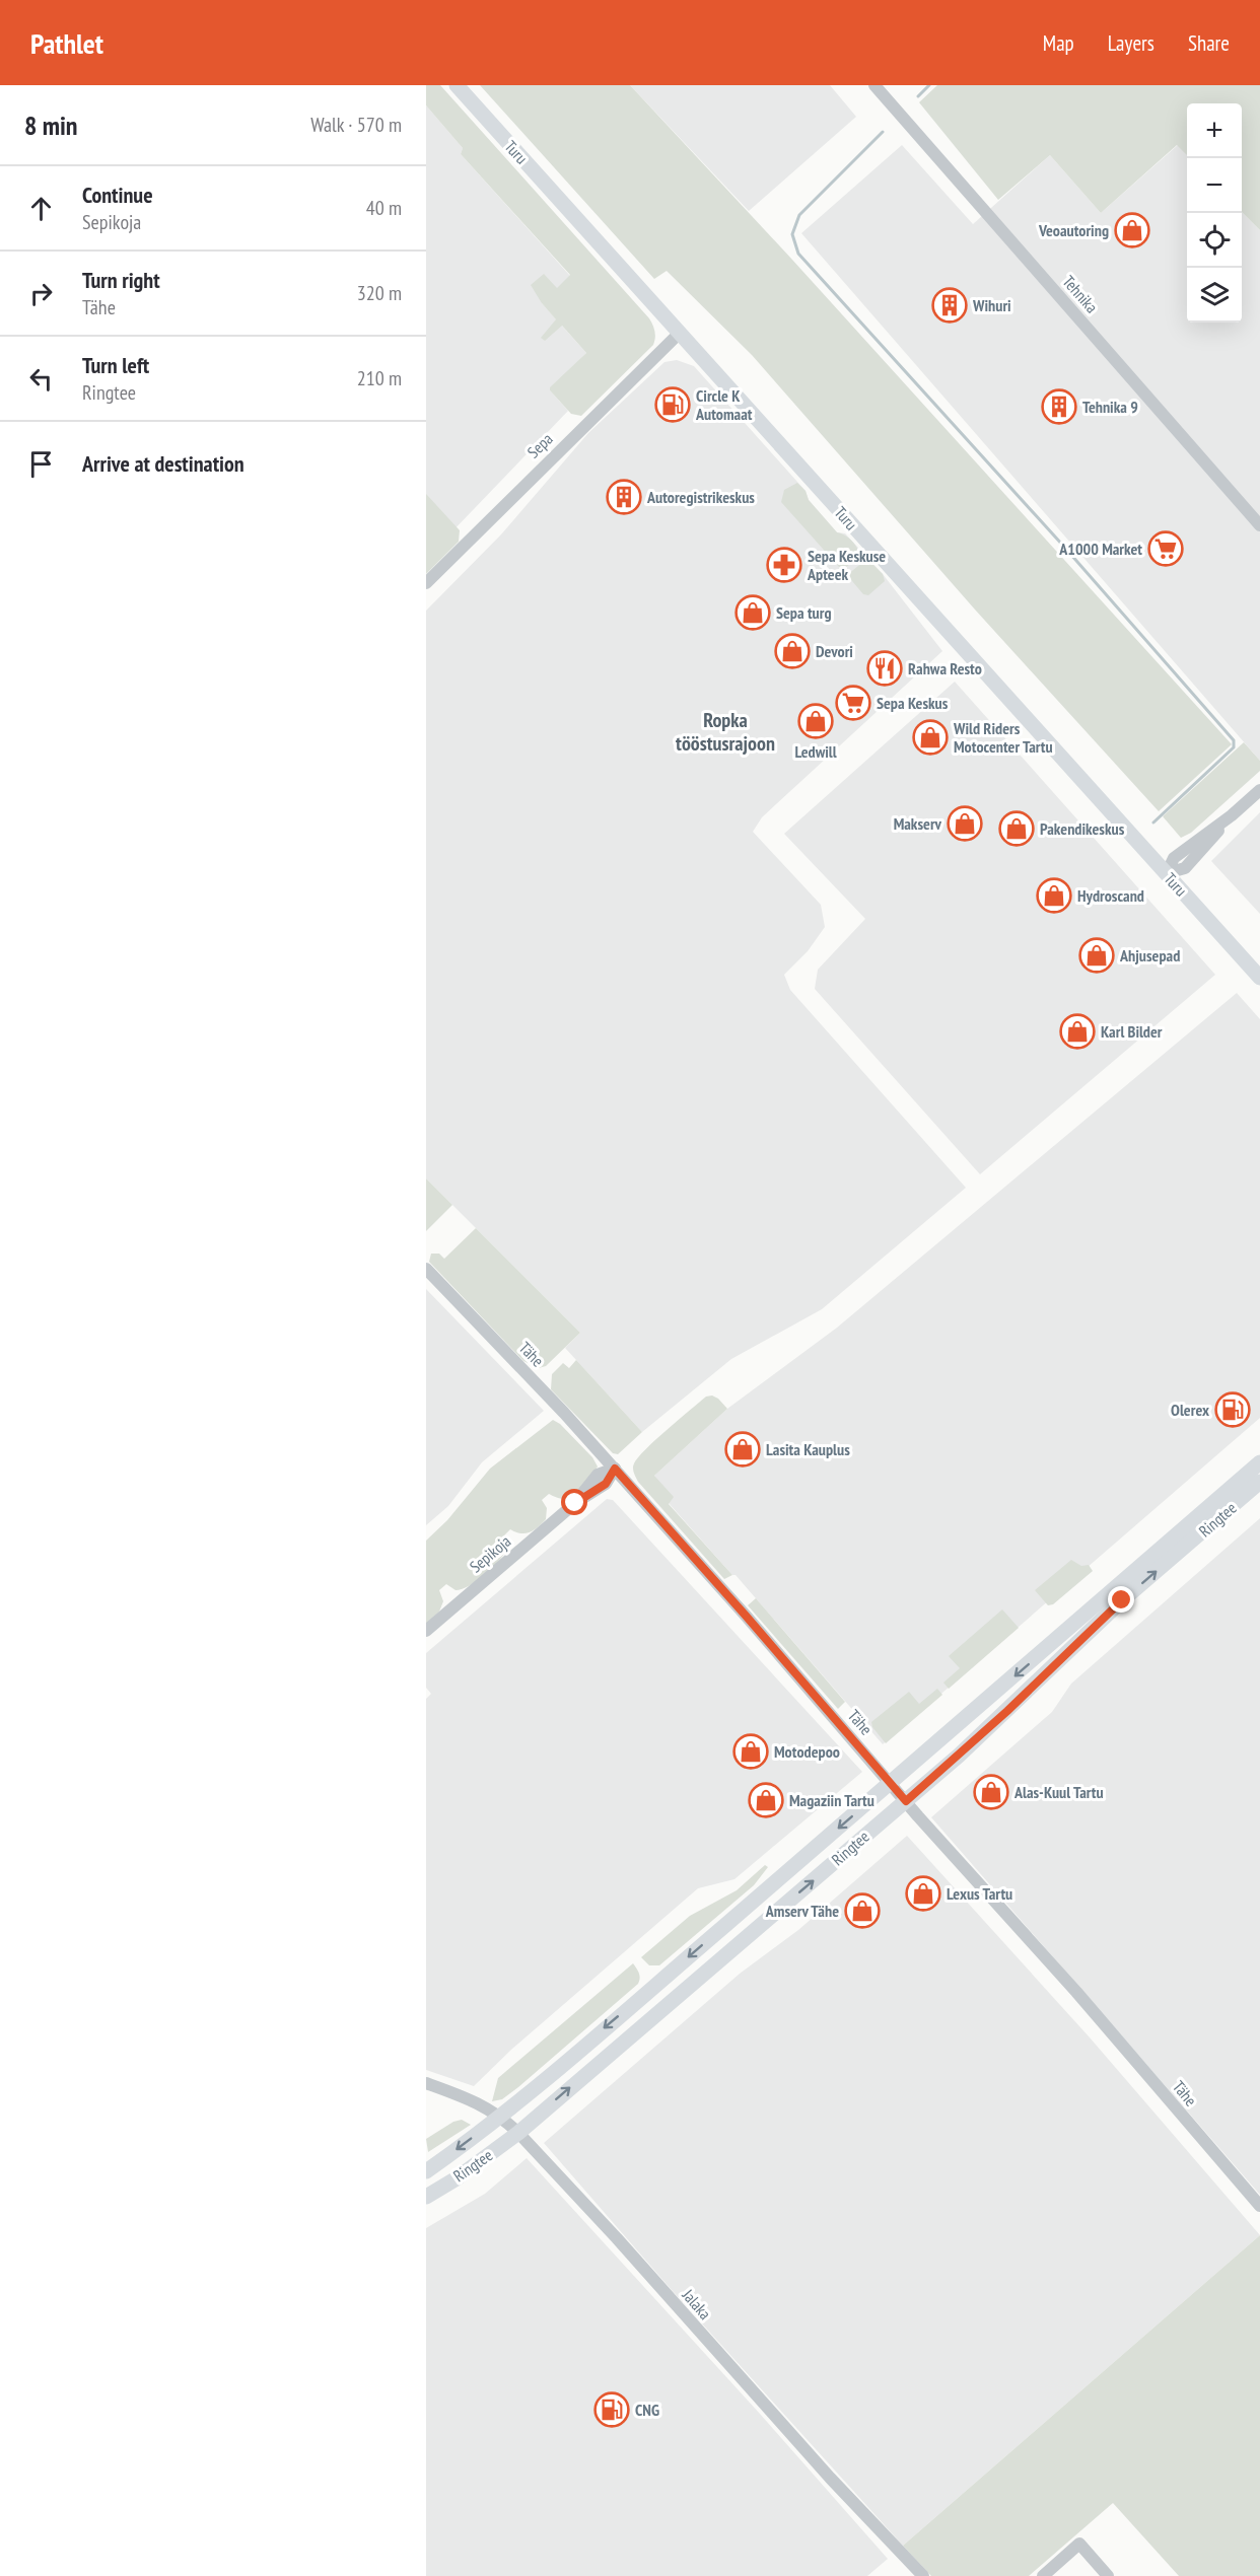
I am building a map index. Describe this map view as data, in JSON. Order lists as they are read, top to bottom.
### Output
{
  "streets": {
    "main road": ["Turu", "Ringtee"],
    "street": [
      "Tehnika",
      "Sepa",
      "Tähe",
      "Sepikoja",
      "Jalaka"
    ]
  },
  "crossings": [
    ["Turu", "Sepa"],
    ["Tähe", "Ringtee"],
    ["Tähe", "Sepikoja"],
    ["Ringtee", "Jalaka"]
  ],
  "districts": ["Ropka tööstusrajoon"],
  "places": {
    "shop": [
      "Veoautoring",
      "Sepa turg",
      "Devori",
      "Ledwill",
      "Wild Riders Motocenter Tartu",
      "Makserv",
      "Pakendikeskus",
      "Hydroscand",
      "Ahjusepad",
      "Karl Bilder",
      "Lasita Kauplus",
      "Motodepoo",
      "Alas-Kuul Tartu",
      "Magaziin Tartu",
      "Lexus Tartu",
      "Amserv Tähe"
    ],
    "building": ["Wihuri", "Tehnika 9", "Autoregistrikeskus"],
    "fuel station": ["Circle K Automaat", "Olerex", "CNG"],
    "supermarket": ["A1000 Market", "Sepa Keskus"],
    "pharmacy": ["Sepa Keskuse Apteek"],
    "restaurant": ["Rahwa Resto"]
  },
  "page": {
    "header": "Pathlet",
    "nav": ["Map", "Layers", "Share"],
    "heading": ["8 min", "Walk · 570 m"],
    "map_buttons": ["+", "−"],
    "list": [
      ["Continue", "Sepikoja", "40 m"],
      ["Turn right", "Tähe", "320 m"],
      ["Turn left", "Ringtee", "210 m"],
      "Arrive at destination"
    ]
  }
}
